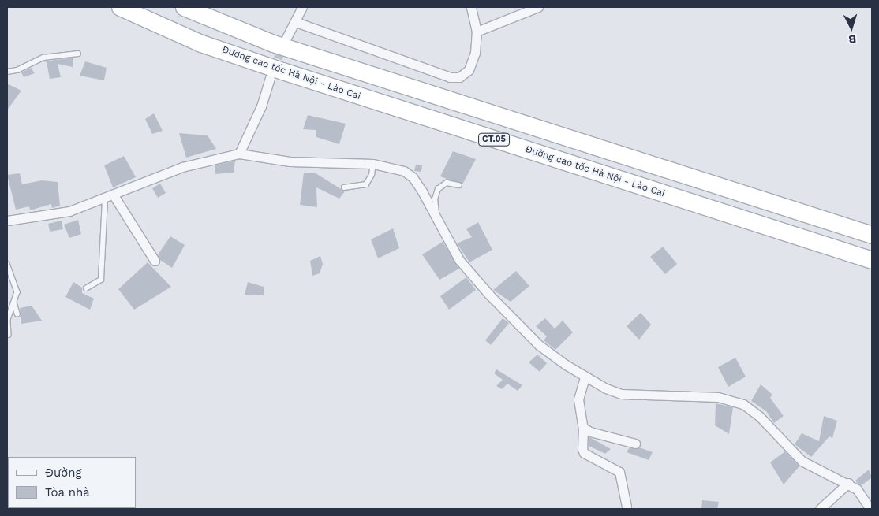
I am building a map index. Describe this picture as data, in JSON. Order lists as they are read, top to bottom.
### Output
{
  "streets": {
    "highway": ["Đường cao tốc Hà Nội - Lào Cai", "CT.05"]
  },
  "legend": ["Đường", "Tòa nhà"],
  "north": "bottom"
}
